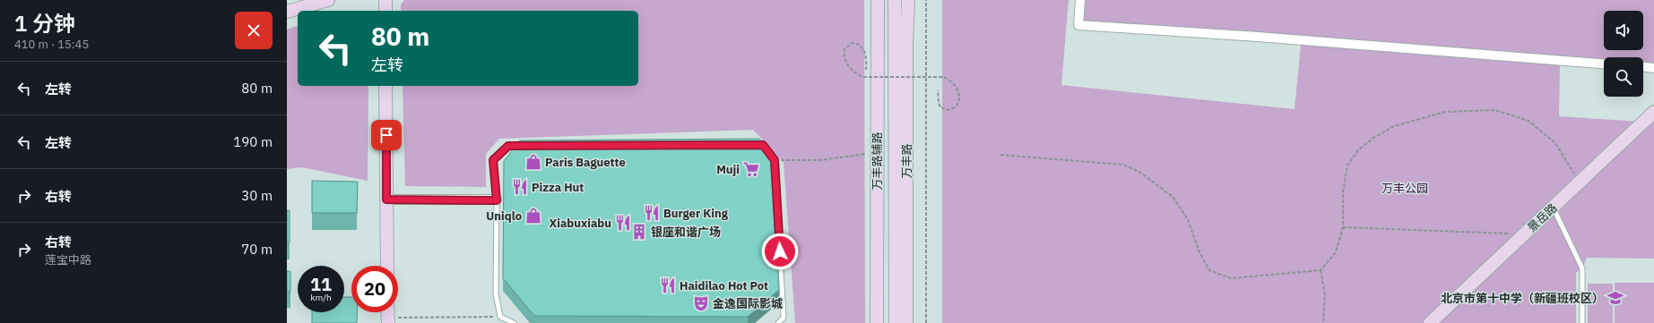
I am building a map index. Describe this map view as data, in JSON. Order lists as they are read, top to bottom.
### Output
{
  "streets": {
    "street": ["万丰路辅路", "万丰路", "景岳路"]
  },
  "parks": ["万丰公园"],
  "places": {
    "shop": ["Paris Baguette", "Uniqlo"],
    "supermarket": ["Muji"],
    "restaurant": [
      "Pizza Hut",
      "Burger King",
      "Xiabuxiabu",
      "Haidilao Hot Pot"
    ],
    "building": ["银座和谐广场"],
    "school or university": ["北京市第十中学（新疆班校区）"],
    "theatre": ["金逸国际影城"]
  },
  "page": {
    "heading": ["1 分钟", "410 m · 15:45"],
    "turn": ["80 m", "左转"],
    "list": [
      {
        "name": "左转",
        "value": "80 m"
      },
      {
        "name": "左转",
        "value": "190 m"
      },
      {
        "name": "右转",
        "value": "30 m"
      },
      {
        "name": "右转",
        "note": "莲宝中路",
        "value": "70 m"
      }
    ],
    "speed": "11 km/h",
    "limit": "20"
  }
}
